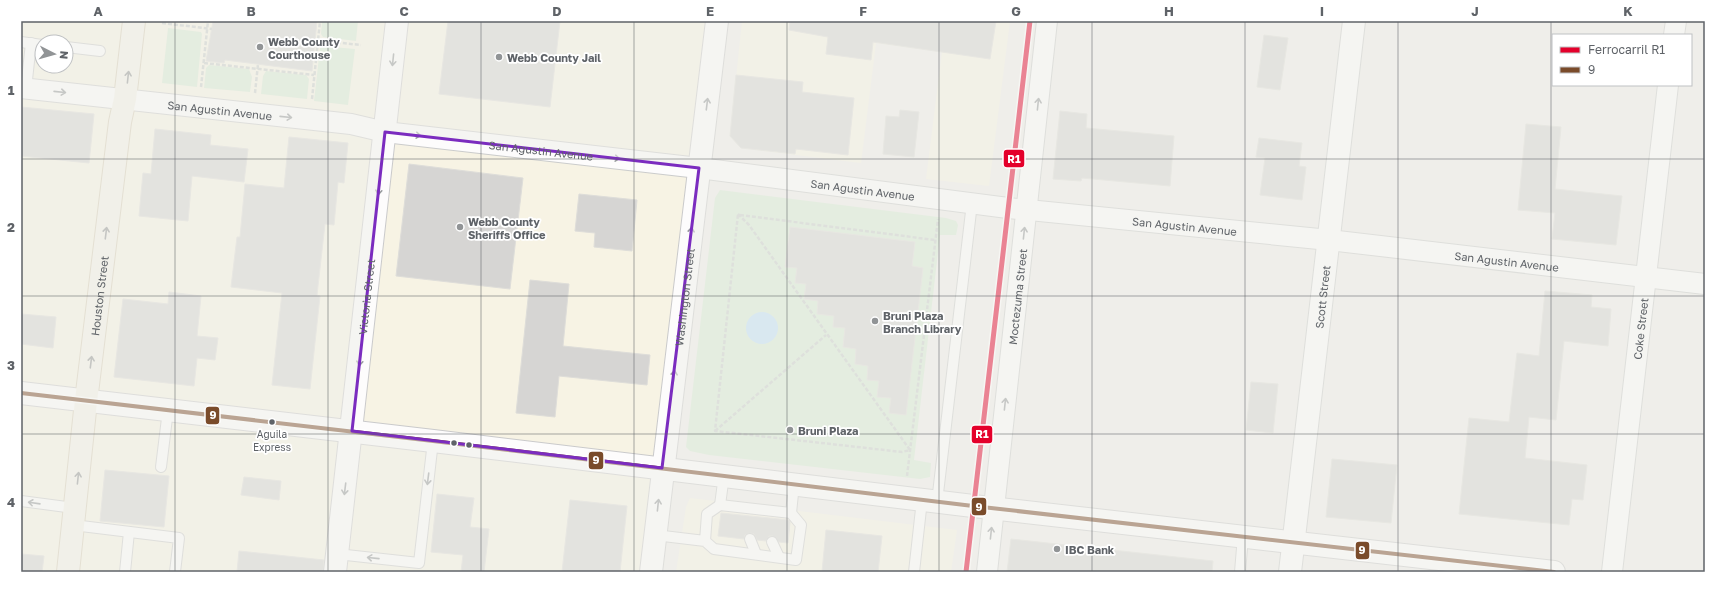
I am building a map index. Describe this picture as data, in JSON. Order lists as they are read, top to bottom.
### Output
{
  "streets": {
    "main road": [
      "Houston Street",
      "Washington Street",
      "Victoria Street",
      "Scott Street"
    ],
    "street": ["San Agustin Avenue", "Moctezuma Street", "Coke Street"]
  },
  "crossings": [
    ["San Agustin Avenue", "Houston Street"],
    ["San Agustin Avenue", "Washington Street"],
    ["San Agustin Avenue", "Victoria Street"],
    ["San Agustin Avenue", "Moctezuma Street"],
    ["San Agustin Avenue", "Scott Street"],
    ["San Agustin Avenue", "Coke Street"]
  ],
  "one_way": [
    "San Agustin Avenue",
    "Houston Street",
    "Washington Street",
    "Victoria Street",
    "Moctezuma Street"
  ],
  "places": [
    "Webb County Courthouse",
    "Webb County Jail",
    "Webb County Sheriffs Office",
    "Bruni Plaza Branch Library",
    "Aguila Express",
    "Bruni Plaza",
    "IBC Bank"
  ],
  "lines": ["rail line R1", "transit line 9"],
  "legend": ["Ferrocarril R1", "9"],
  "north": "right",
  "grid": {
    "columns": [
      "A",
      "B",
      "C",
      "D",
      "E",
      "F",
      "G",
      "H",
      "I",
      "J",
      "K"
    ],
    "rows": [
      "1",
      "2",
      "3",
      "4"
    ]
  }
}
